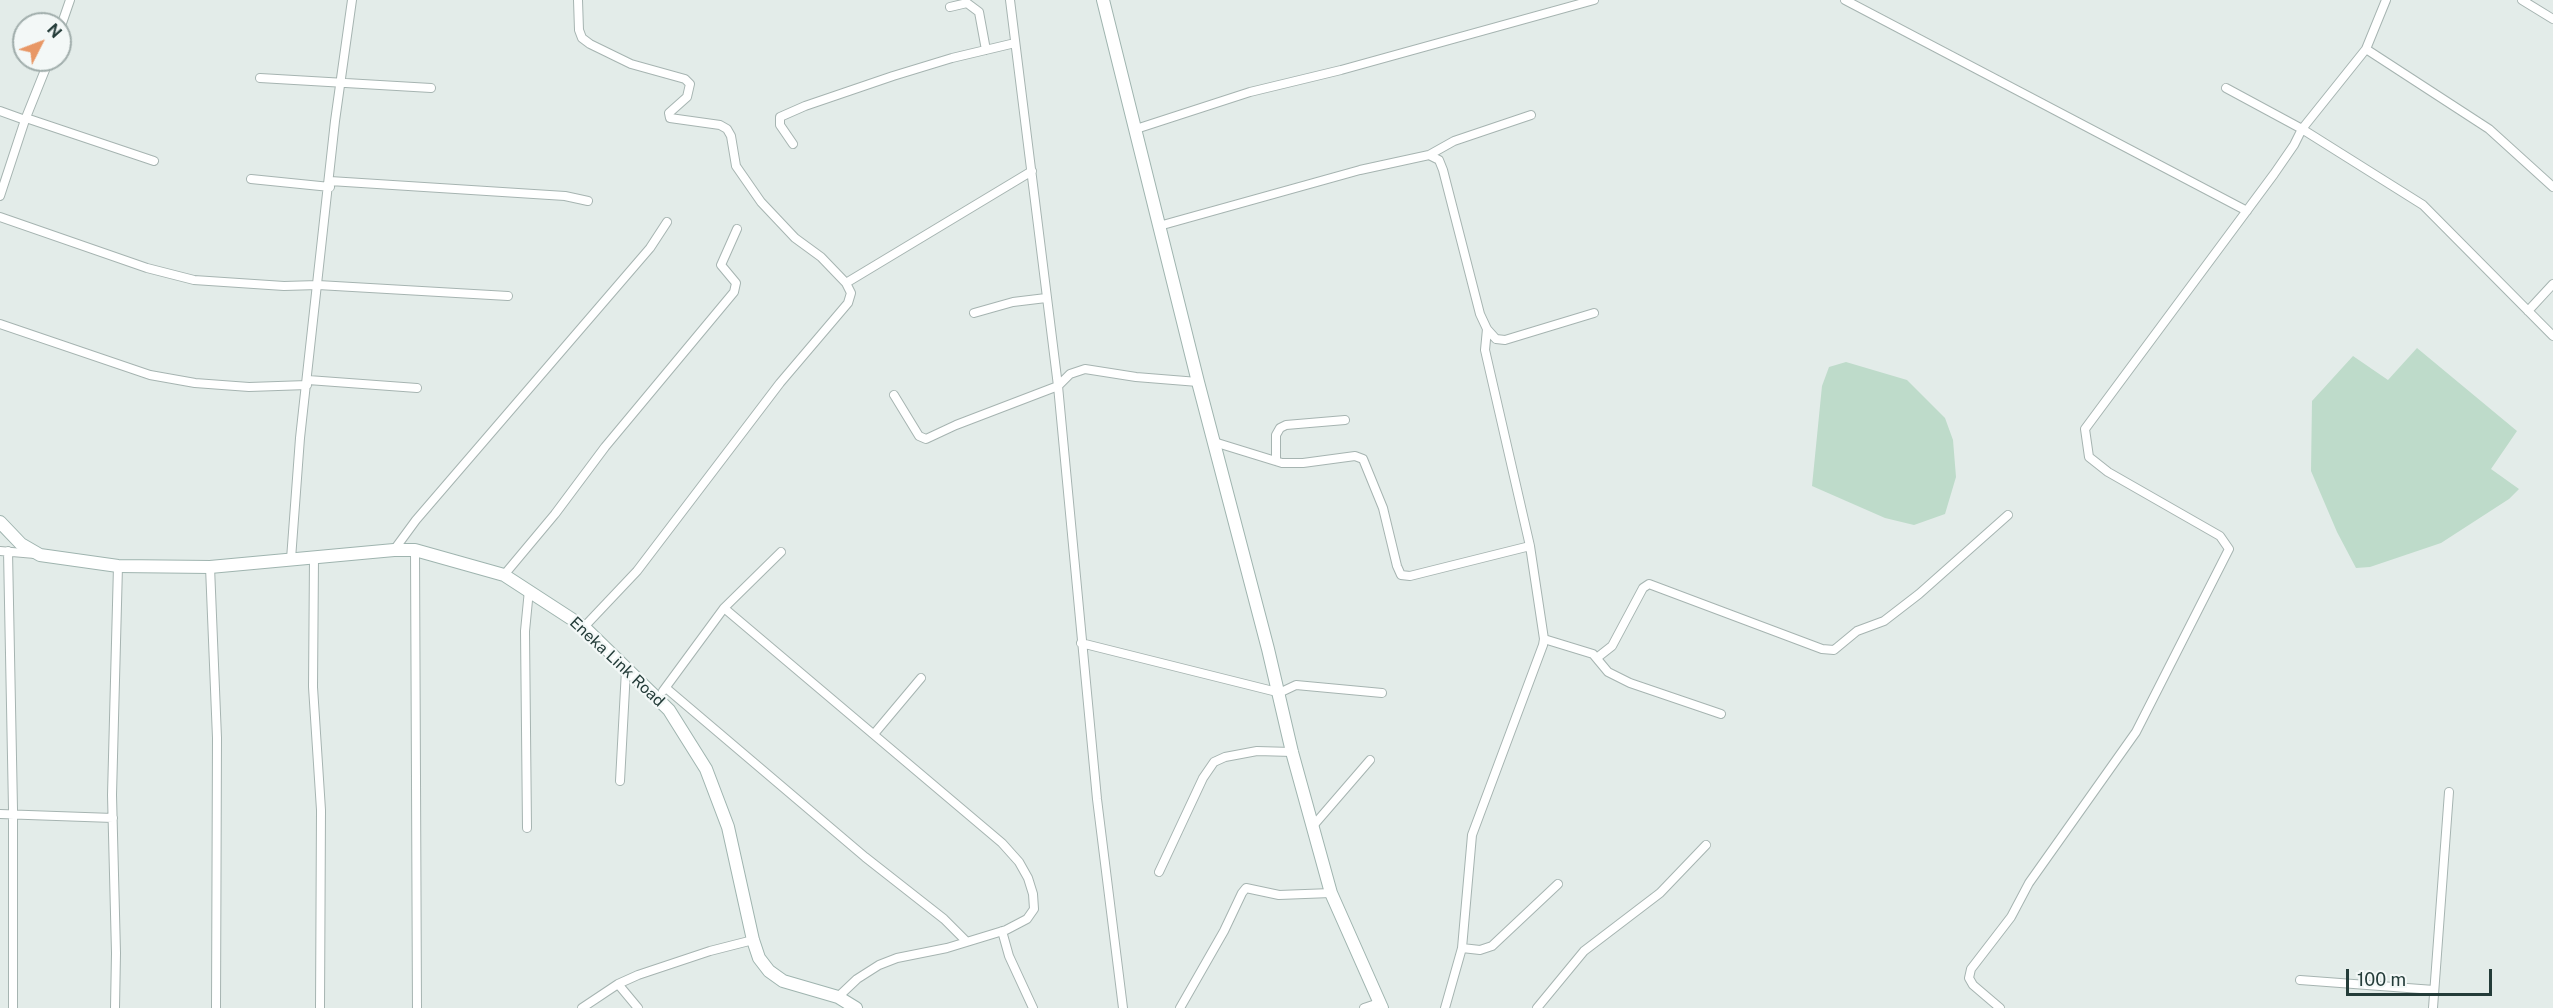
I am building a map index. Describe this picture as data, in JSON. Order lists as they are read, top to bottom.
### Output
{
  "streets": {
    "street": ["Eneka Link Road"]
  },
  "scale_bar": "100 m",
  "north": "top right"
}
